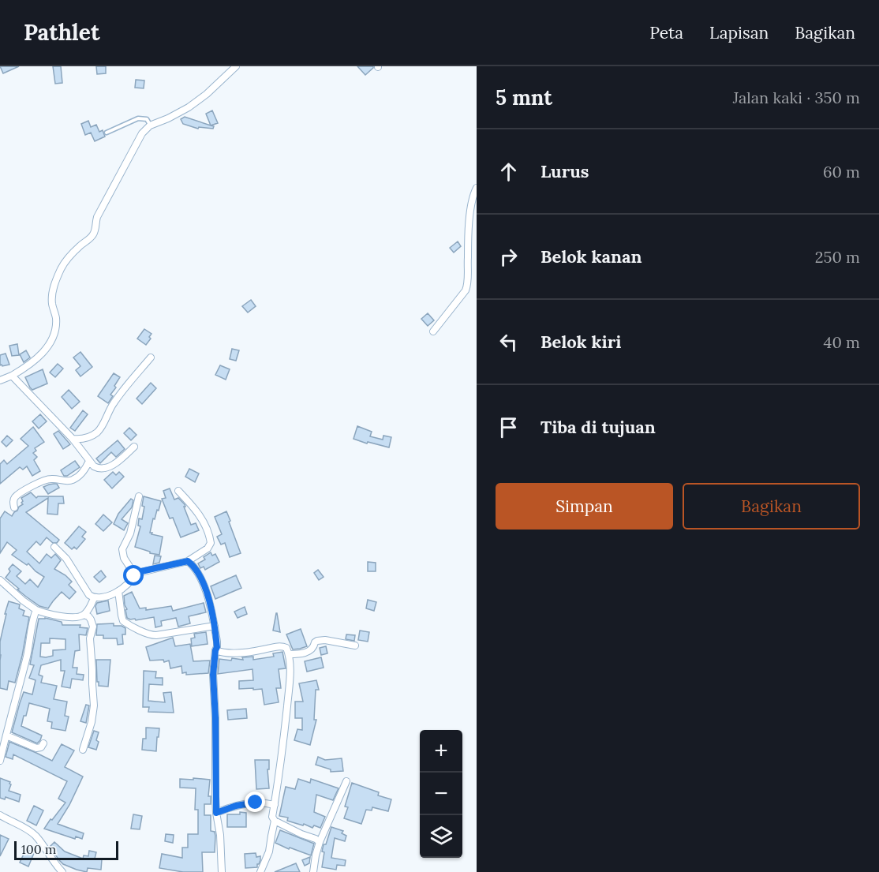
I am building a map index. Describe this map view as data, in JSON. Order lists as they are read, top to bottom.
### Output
{
  "scale_bar": "100 m",
  "page": {
    "header": "Pathlet",
    "nav": ["Peta", "Lapisan", "Bagikan"],
    "heading": ["5 mnt", "Jalan kaki · 350 m"],
    "list": [
      ["Lurus", "60 m"],
      ["Belok kanan", "250 m"],
      ["Belok kiri", "40 m"],
      "Tiba di tujuan"
    ],
    "buttons": ["Simpan", "Bagikan"],
    "map_buttons": ["+", "−"],
    "scale": "100 m"
  }
}
